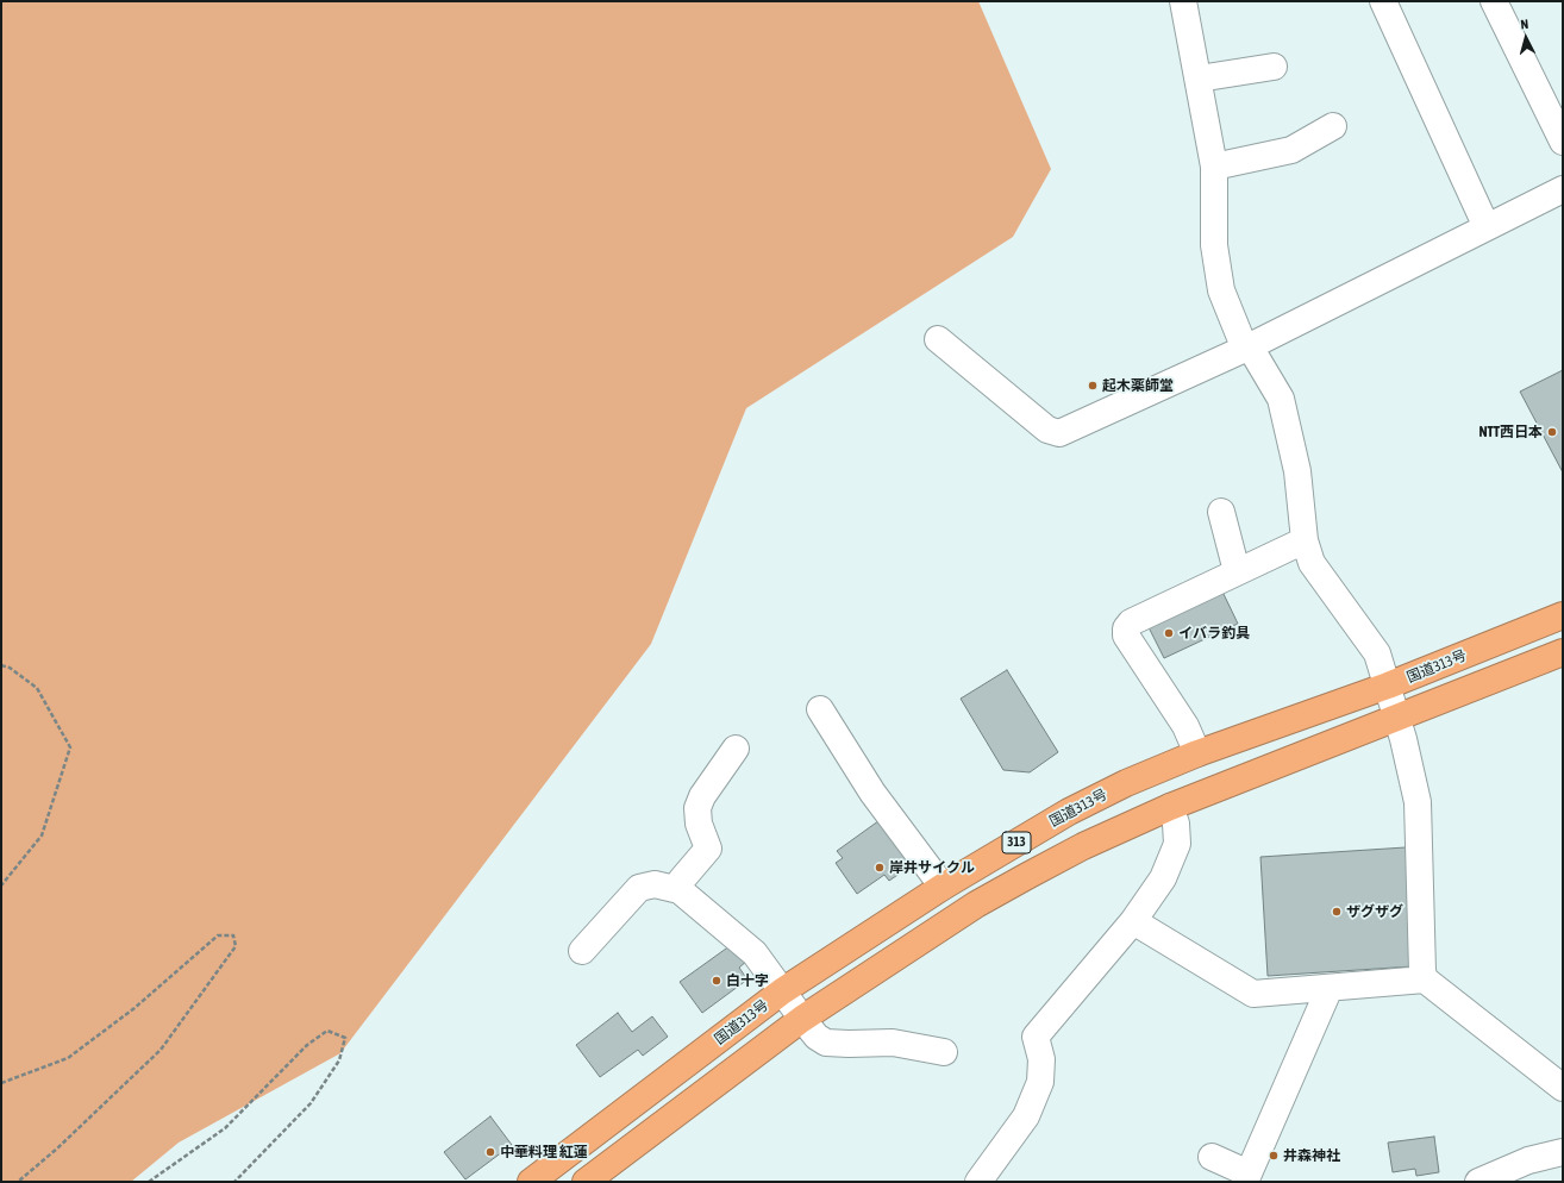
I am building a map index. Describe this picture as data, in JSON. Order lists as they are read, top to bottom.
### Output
{
  "streets": {
    "highway": ["国道313号", "313"]
  },
  "places": [
    "起木薬師堂",
    "NTT西日本",
    "イバラ釣具",
    "岸井サイクル",
    "ザグザグ",
    "白十字",
    "中華料理 紅蓮",
    "井森神社"
  ],
  "north": "top"
}
